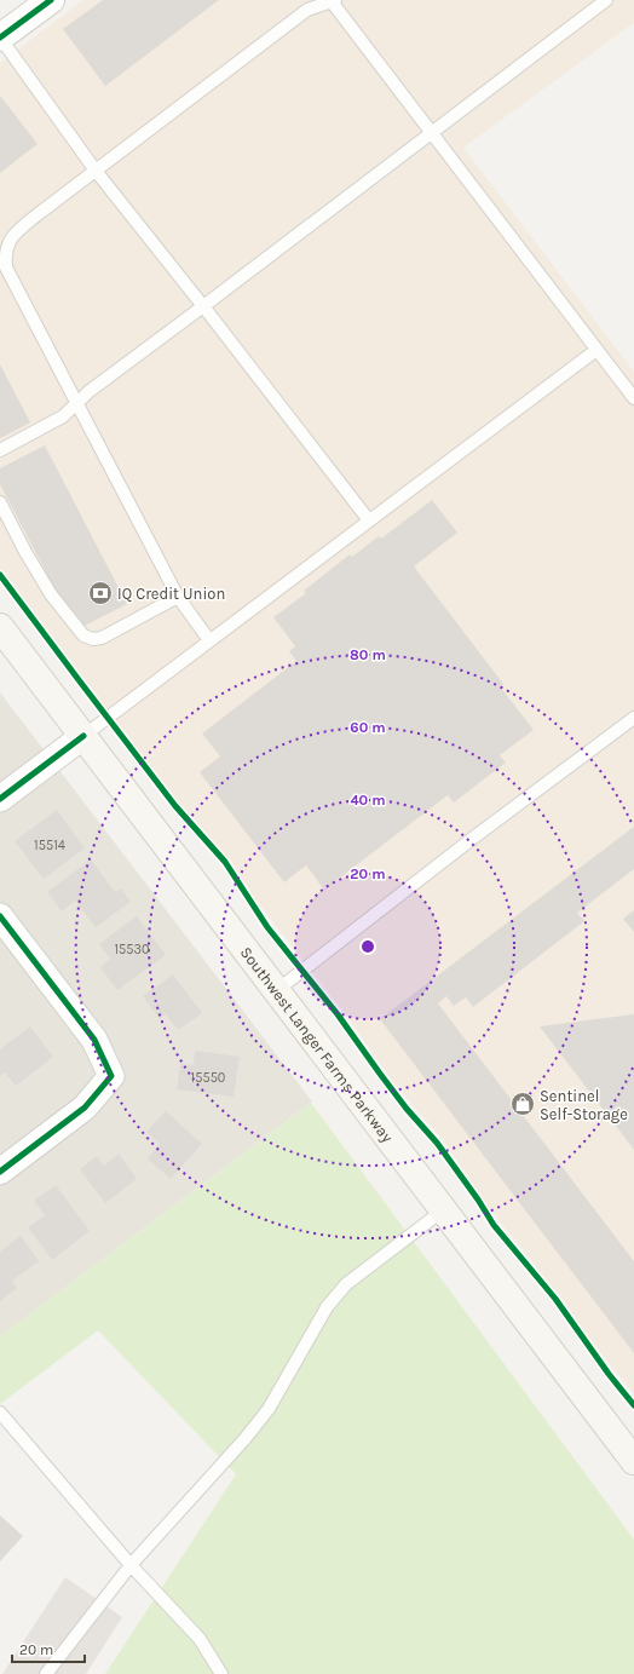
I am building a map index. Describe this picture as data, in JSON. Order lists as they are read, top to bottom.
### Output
{
  "streets": {
    "main road": ["Southwest Langer Farms Parkway"]
  },
  "places": {
    "bank": ["IQ Credit Union"],
    "shop": ["Sentinel Self-Storage"]
  },
  "house_numbers": ["15514", "15530", "15550"],
  "scale_bar": "20 m",
  "rings": [
    "80 m",
    "60 m",
    "40 m",
    "20 m"
  ]
}
